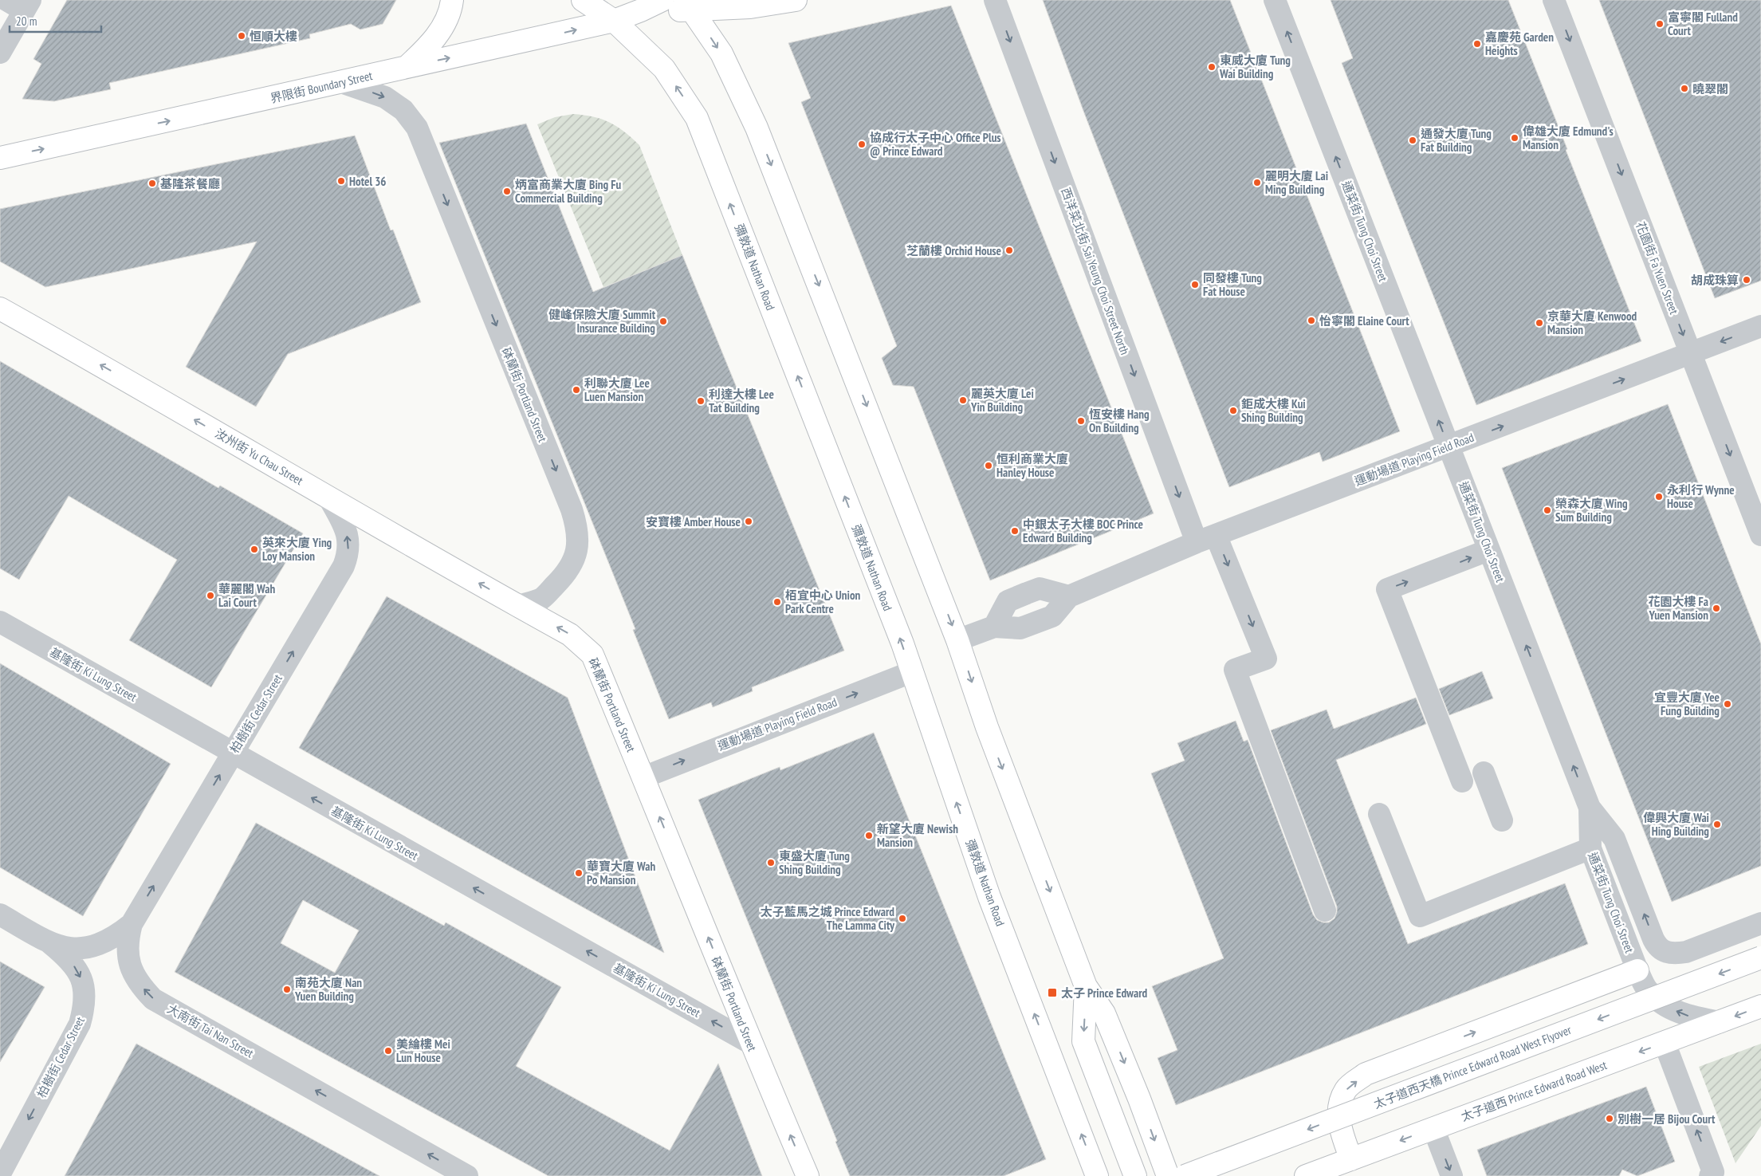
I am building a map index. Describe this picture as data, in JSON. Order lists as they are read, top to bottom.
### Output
{
  "streets": {
    "main road": [
      "界限街 Boundary Street",
      "彌敦道 Nathan Road",
      "砵蘭街 Portland Street",
      "汝州街 Yu Chau Street",
      "太子道西天橋 Prince Edward Road West Flyover",
      "太子道西 Prince Edward Road West"
    ],
    "street": [
      "通菜街 Tung Choi Street",
      "花園街 Fa Yuen Street",
      "西洋菜北街 Sai Yeung Choi Street North",
      "運動場道 Playing Field Road",
      "基隆街 Ki Lung Street",
      "柏樹街 Cedar Street",
      "大南街 Tai Nan Street"
    ]
  },
  "crossings": [
    ["界限街 Boundary Street", "彌敦道 Nathan Road"],
    ["界限街 Boundary Street", "砵蘭街 Portland Street"],
    ["通菜街 Tung Choi Street", "運動場道 Playing Field Road"],
    ["通菜街 Tung Choi Street", "太子道西 Prince Edward Road West"],
    ["彌敦道 Nathan Road", "運動場道 Playing Field Road"],
    ["花園街 Fa Yuen Street", "運動場道 Playing Field Road"],
    ["西洋菜北街 Sai Yeung Choi Street North", "運動場道 Playing Field Road"],
    ["砵蘭街 Portland Street", "汝州街 Yu Chau Street"],
    ["砵蘭街 Portland Street", "運動場道 Playing Field Road"],
    ["砵蘭街 Portland Street", "基隆街 Ki Lung Street"],
    ["汝州街 Yu Chau Street", "柏樹街 Cedar Street"],
    ["基隆街 Ki Lung Street", "柏樹街 Cedar Street"],
    ["柏樹街 Cedar Street", "大南街 Tai Nan Street"]
  ],
  "one_way": [
    "界限街 Boundary Street",
    "通菜街 Tung Choi Street",
    "花園街 Fa Yuen Street",
    "西洋菜北街 Sai Yeung Choi Street North",
    "汝州街 Yu Chau Street",
    "基隆街 Ki Lung Street",
    "大南街 Tai Nan Street",
    "太子道西天橋 Prince Edward Road West Flyover",
    "太子道西 Prince Edward Road West"
  ],
  "places": {
    "other": [
      "富寧閣 Fulland Court",
      "恒順大樓",
      "嘉慶苑 Garden Heights",
      "東威大廈 Tung Wai Building",
      "曉翠閣",
      "偉雄大廈 Edmund's Mansion",
      "通發大廈 Tung Fat Building",
      "協成行太子中心 Office Plus @ Prince Edward",
      "Hotel 36",
      "麗明大廈 Lai Ming Building",
      "基隆茶餐廳",
      "炳富商業大廈 Bing Fu Commercial Building",
      "芝蘭樓 Orchid House",
      "胡成珠算",
      "同發樓 Tung Fat House",
      "怡寧閣 Elaine Court",
      "健峰保險大廈 Summit Insurance Building",
      "京華大廈 Kenwood Mansion",
      "利聯大廈 Lee Luen Mansion",
      "麗英大廈 Lei Yin Building",
      "利達大樓 Lee Tat Building",
      "鉅成大樓 Kui Shing Building",
      "恆安樓 Hang On Building",
      "恒利商業大廈 Hanley House",
      "永利行 Wynne House",
      "榮森大廈 Wing Sum Building",
      "安寶樓 Amber House",
      "中銀太子大樓 BOC Prince Edward Building",
      "英來大廈 Ying Loy Mansion",
      "華麗閣 Wah Lai Court",
      "栢宜中心 Union Park Centre",
      "花園大樓 Fa Yuen Mansion",
      "宜豐大廈 Yee Fung Building",
      "偉興大廈 Wai Hing Building",
      "新望大廈 Newish Mansion",
      "東盛大廈 Tung Shing Building",
      "華寶大廈 Wah Po Mansion",
      "太子藍馬之城 Prince Edward The Lamma City",
      "南苑大廈 Nan Yuen Building",
      "美綸樓 Mei Lun House",
      "別樹一居 Bijou Court"
    ],
    "transit": ["太子 Prince Edward"]
  },
  "scale_bar": "20 m"
}
